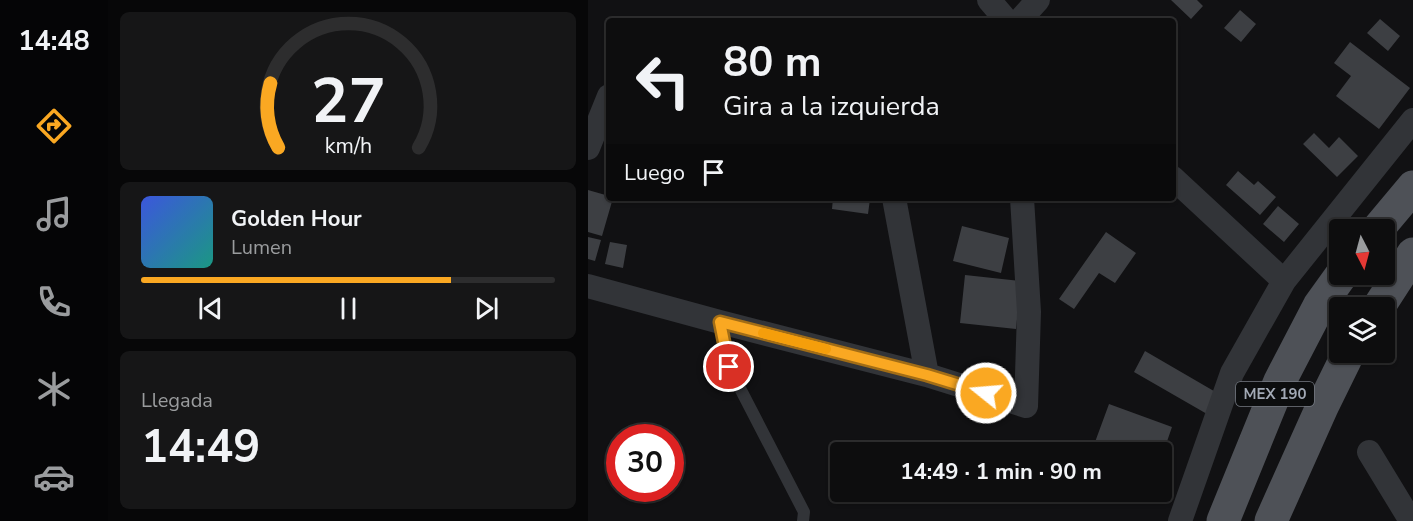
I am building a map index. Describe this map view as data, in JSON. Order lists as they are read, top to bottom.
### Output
{
  "streets": {
    "main road": ["MEX 190"]
  },
  "north": "bottom",
  "page": {
    "tabs": "14:48",
    "turn": ["80 m", "Gira a la izquierda"],
    "then": "Luego",
    "song": ["Golden Hour", "Lumen"],
    "tile": ["Llegada", "14:49"],
    "limit": "30",
    "trip": "14:49 · 1 min · 90 m",
    "gauge": ["27", "km/h"]
  }
}
